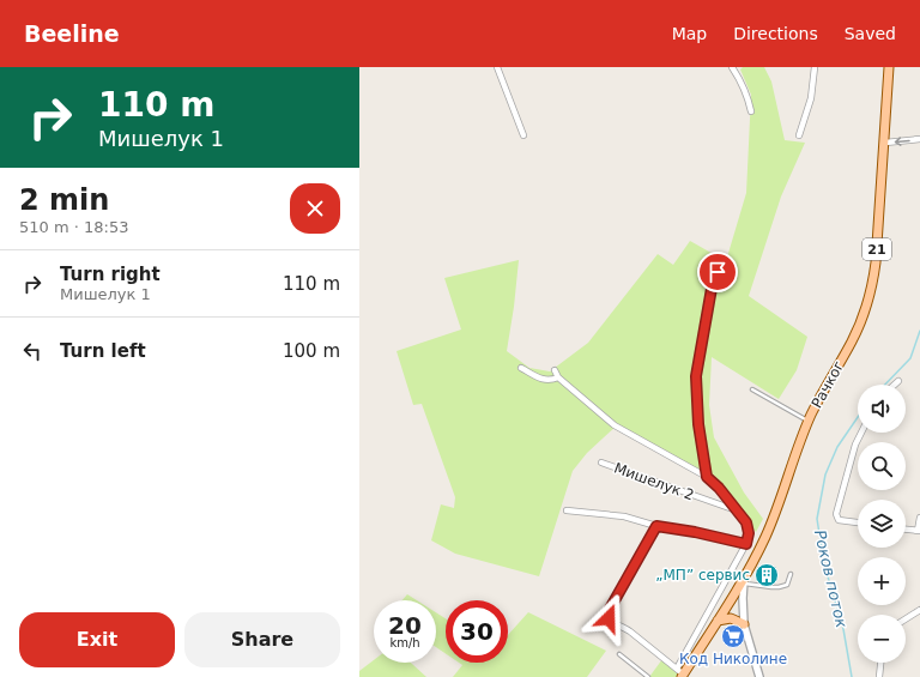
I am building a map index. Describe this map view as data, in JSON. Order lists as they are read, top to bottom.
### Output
{
  "streets": {
    "main road": ["21", "Рачког"],
    "street": ["Мишелук 2"]
  },
  "water": ["Роков поток"],
  "places": {
    "building": ["„МП” сервис"],
    "supermarket": ["Код Николине"]
  },
  "page": {
    "header": "Beeline",
    "nav": ["Map", "Directions", "Saved"],
    "turn": ["110 m", "Мишелук 1"],
    "heading": ["2 min", "510 m · 18:53"],
    "list": [
      {
        "name": "Turn right",
        "note": "Мишелук 1",
        "value": "110 m"
      },
      {
        "name": "Turn left",
        "value": "100 m"
      }
    ],
    "map_buttons": ["+", "−"],
    "speed": "20 km/h",
    "limit": "30",
    "buttons": ["Exit", "Share"]
  }
}
